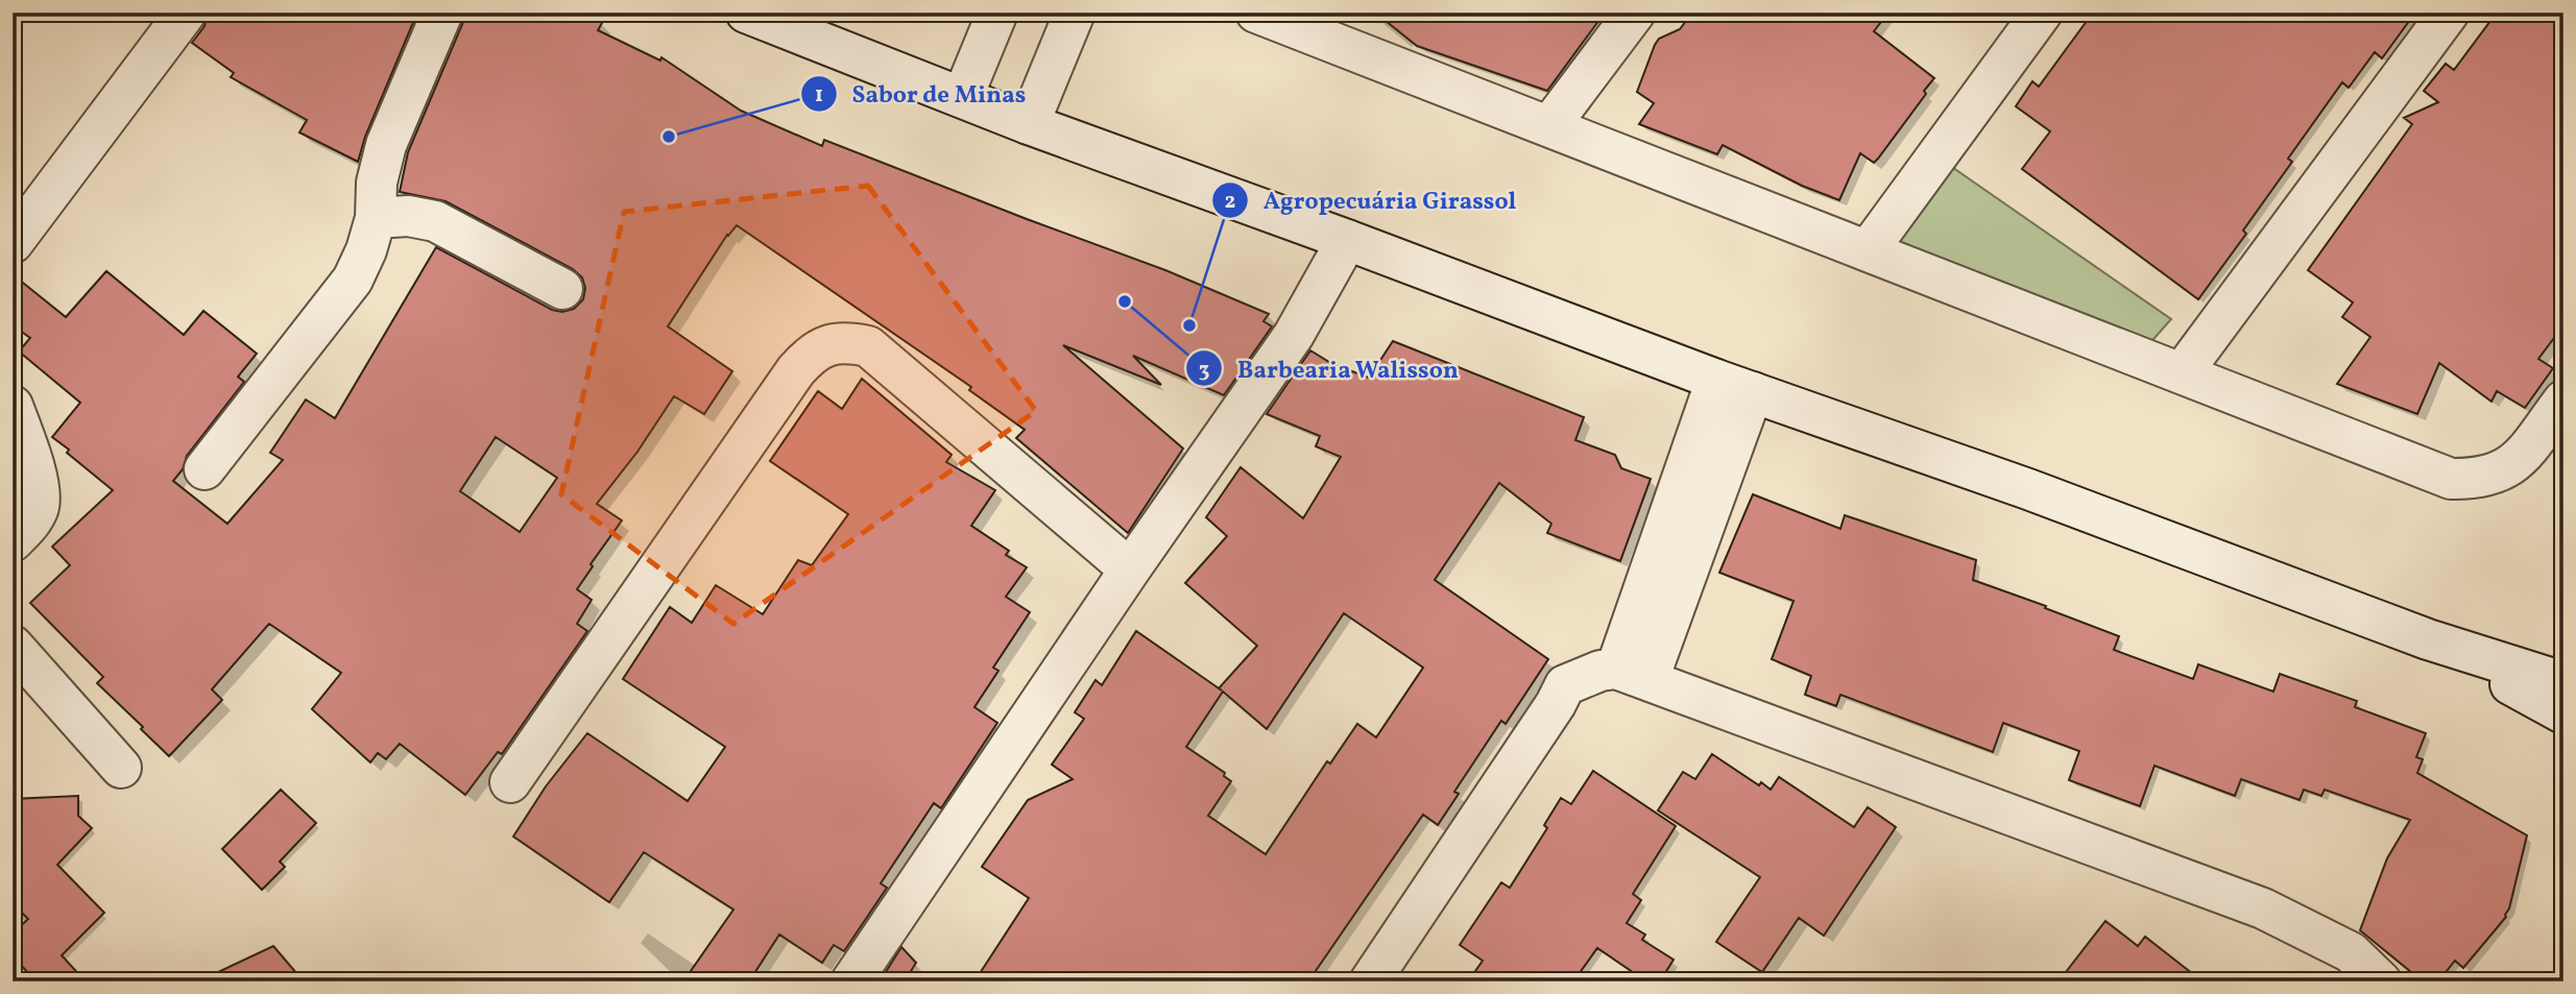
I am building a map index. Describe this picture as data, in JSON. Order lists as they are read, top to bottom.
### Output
{
  "places": ["Sabor de Minas", "Barbearia Walisson", "Agropecuária Girassol"]
}
